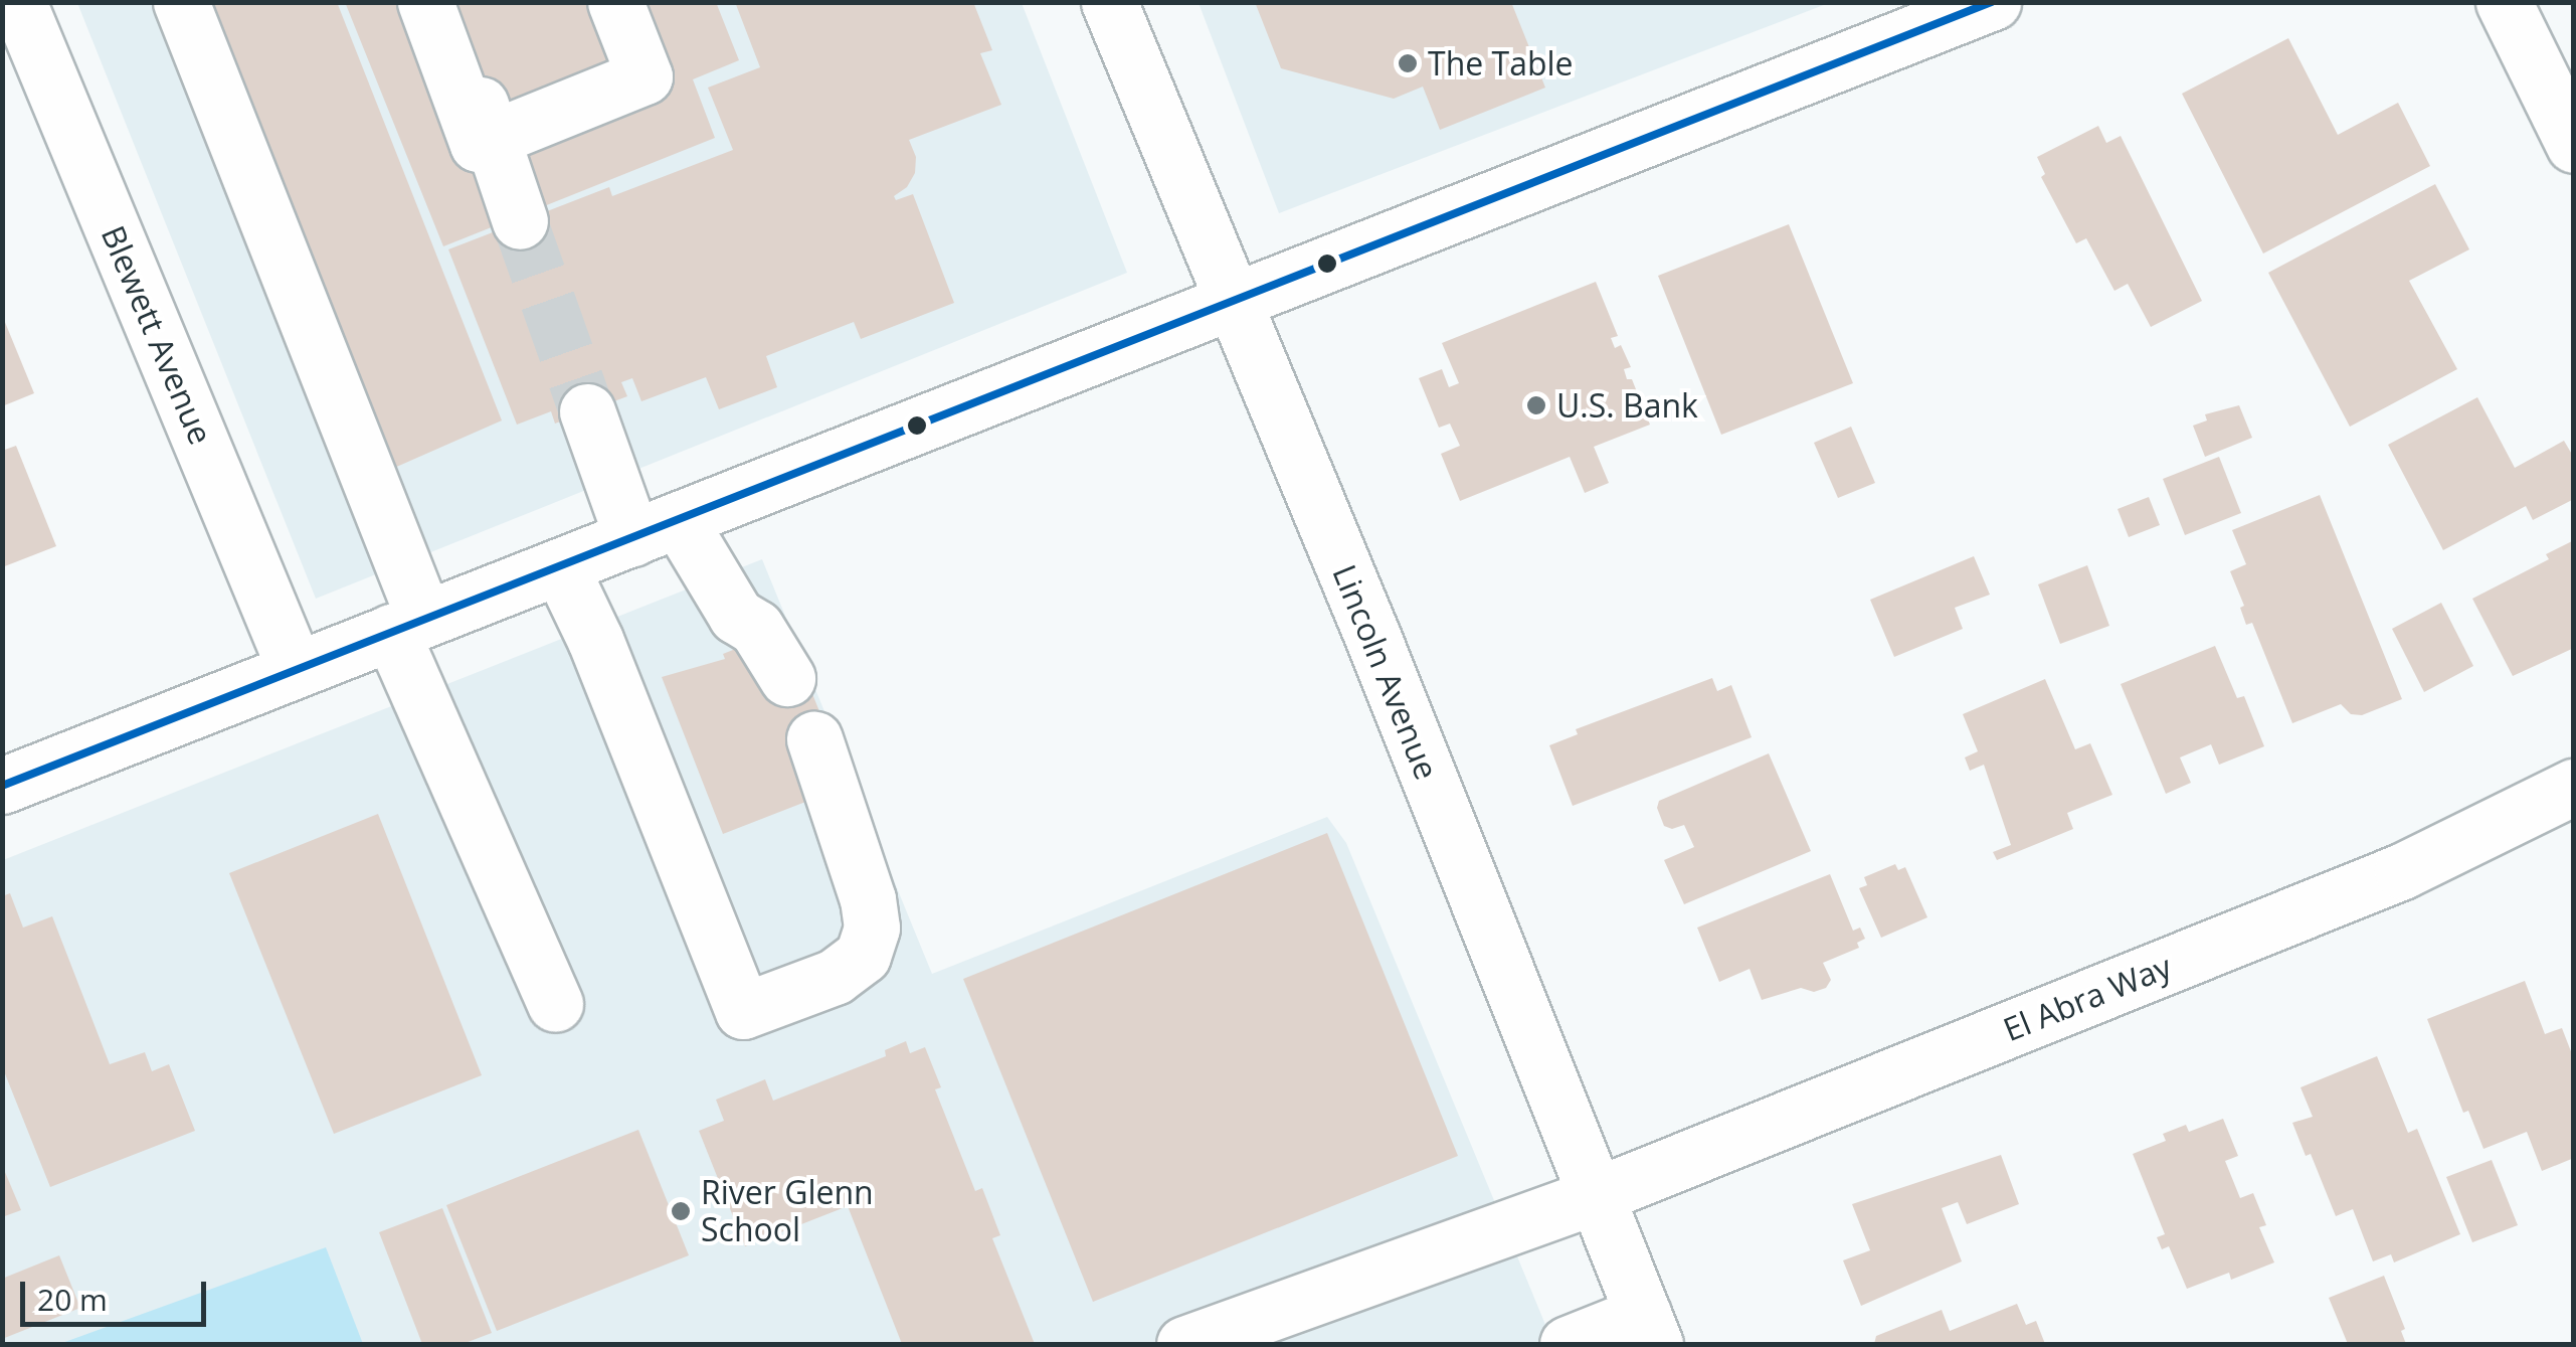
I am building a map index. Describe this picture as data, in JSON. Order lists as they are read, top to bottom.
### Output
{
  "streets": {
    "main road": ["Blewett Avenue", "Lincoln Avenue", "El Abra Way"]
  },
  "crossings": [
    ["Lincoln Avenue", "El Abra Way"]
  ],
  "places": ["The Table", "U.S. Bank", "River Glenn School"],
  "scale_bar": "20 m"
}
